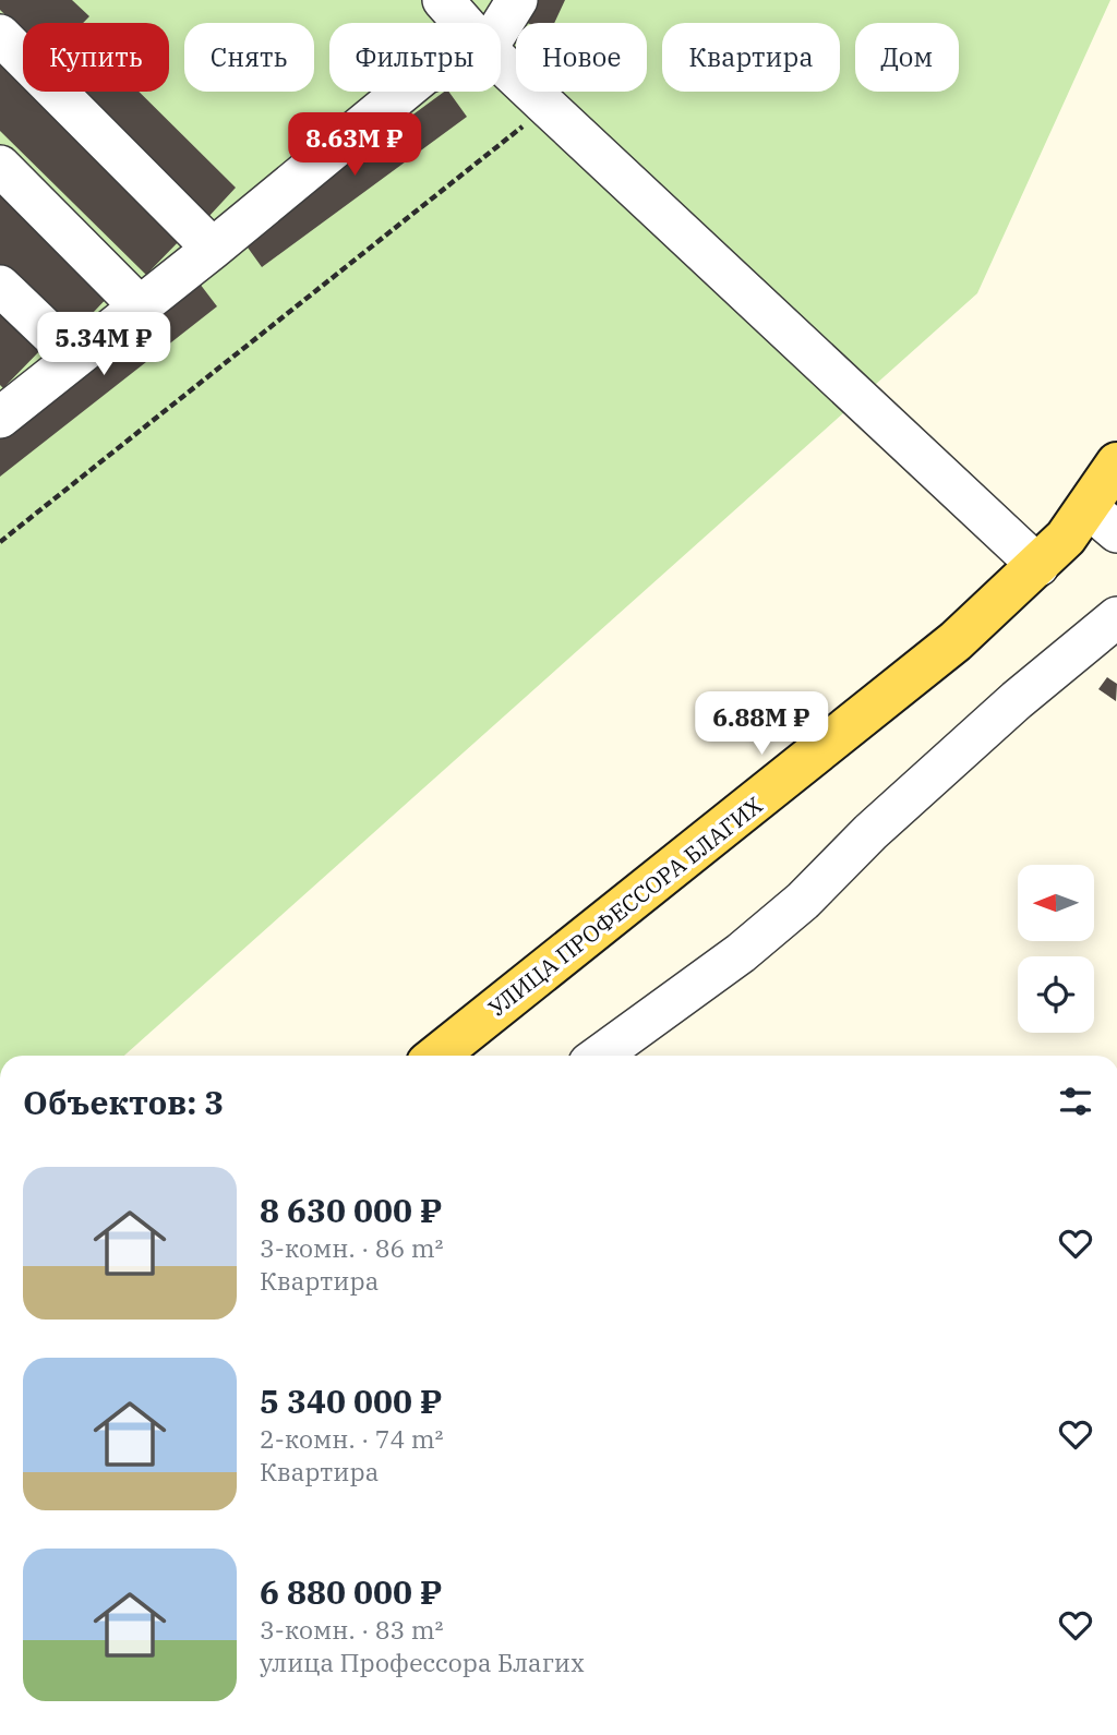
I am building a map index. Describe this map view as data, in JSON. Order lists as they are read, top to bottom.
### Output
{
  "streets": {
    "main road": ["УЛИЦА ПРОФЕССОРА БЛАГИХ"]
  },
  "north": "left",
  "page": {
    "chip": [
      "Купить",
      "Снять",
      "Фильтры",
      "Новое",
      "Квартира",
      "Дом"
    ],
    "price": ["8.63M ₽", "5.34M ₽", "6.88M ₽"],
    "heading": "Объектов: 3",
    "list": [
      {
        "name": "8 630 000 ₽",
        "note": "3-комн. · 86 m² · Квартира"
      },
      {
        "name": "5 340 000 ₽",
        "note": "2-комн. · 74 m² · Квартира"
      },
      {
        "name": "6 880 000 ₽",
        "note": "3-комн. · 83 m² · улица Профессора Благих"
      }
    ]
  }
}
